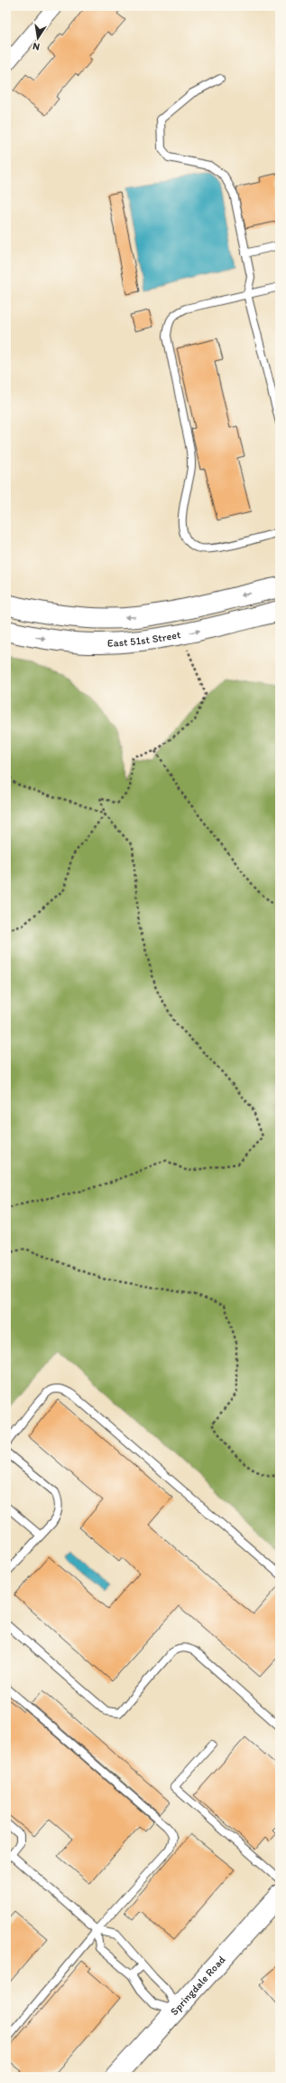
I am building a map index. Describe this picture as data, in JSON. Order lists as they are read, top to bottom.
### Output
{
  "streets": {
    "street": ["East 51st Street", "Springdale Road"]
  },
  "north": "bottom"
}
